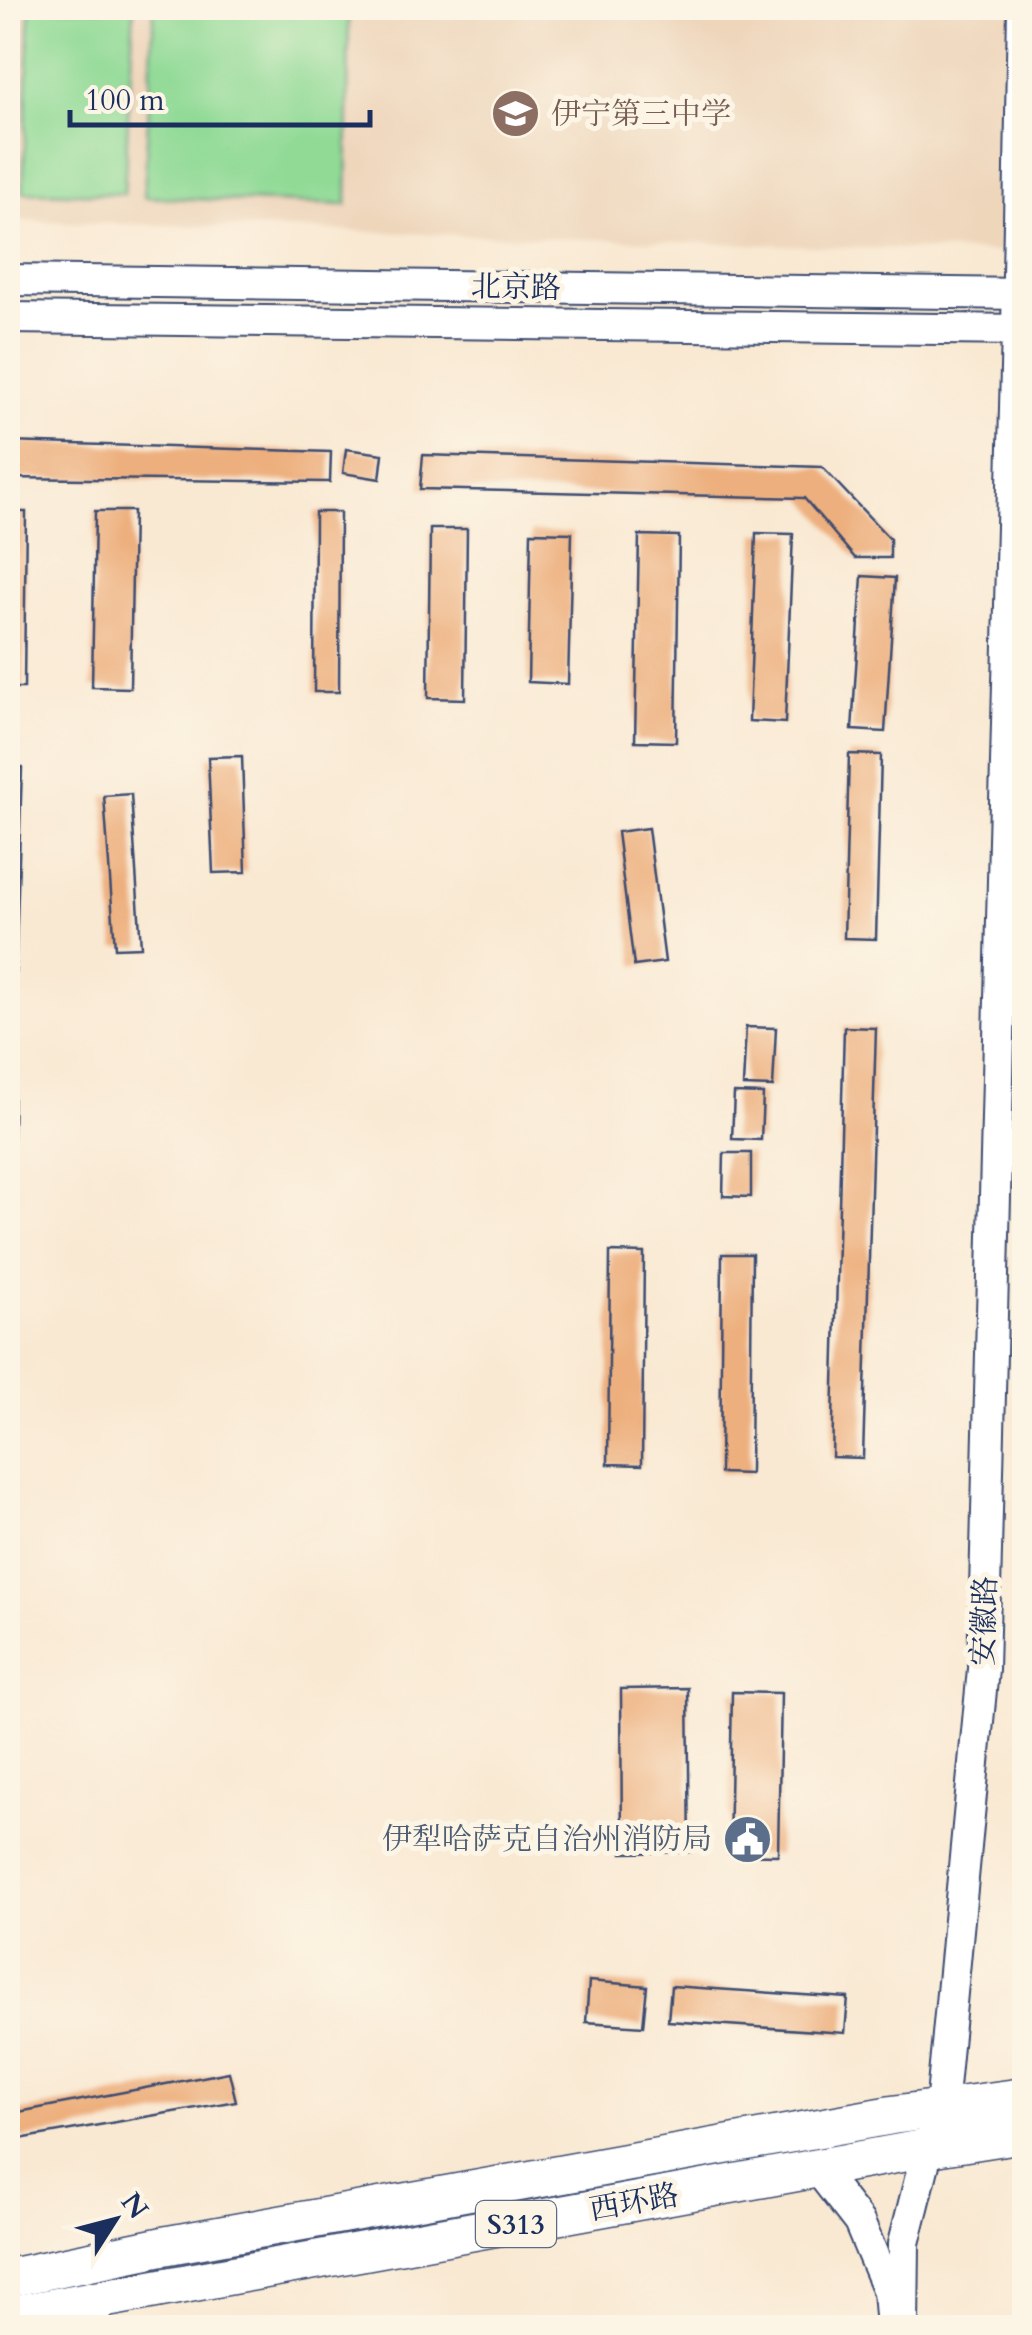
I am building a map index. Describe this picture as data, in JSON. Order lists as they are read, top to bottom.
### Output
{
  "streets": {
    "main road": ["西环路", "S313"],
    "street": ["北京路", "安徽路"]
  },
  "crossings": [
    ["北京路", "安徽路"],
    ["安徽路", "西环路"]
  ],
  "places": {
    "school or university": ["伊宁第三中学"],
    "public building": ["伊犁哈萨克自治州消防局"]
  },
  "scale_bar": "100 m",
  "north": "top right"
}
